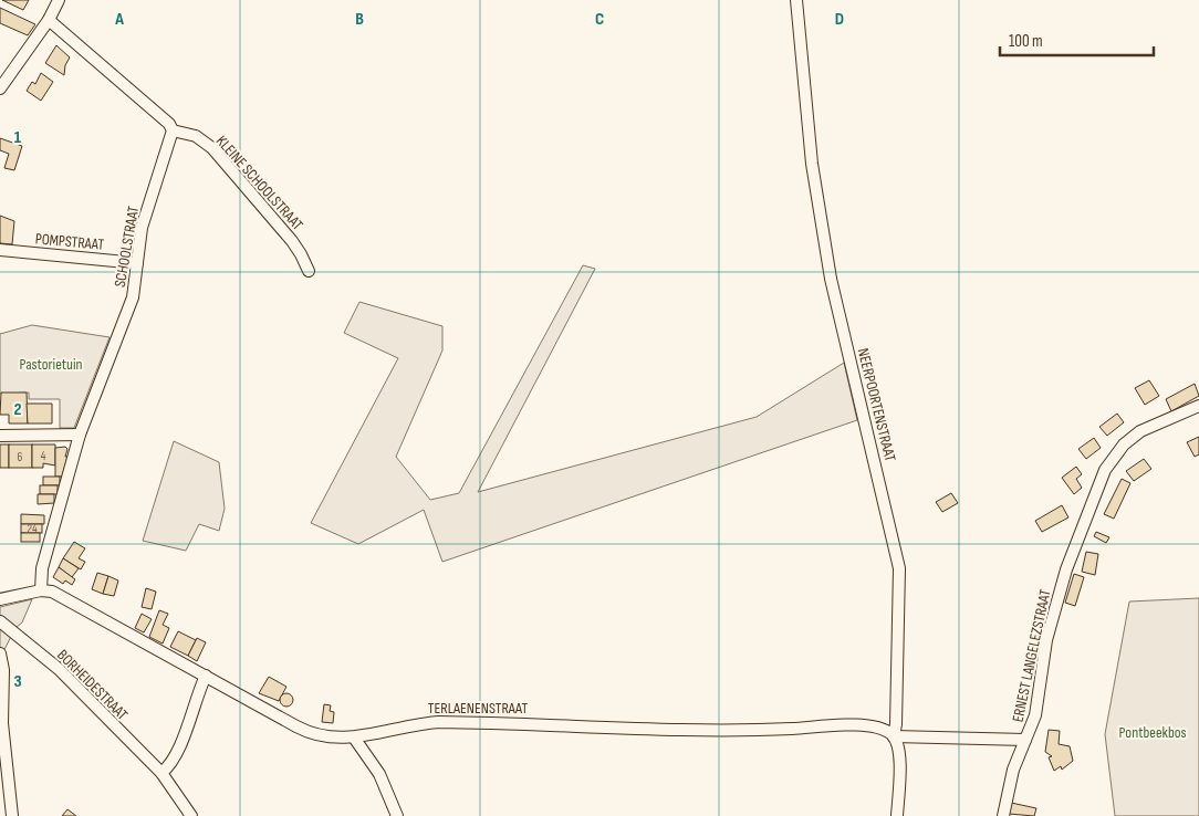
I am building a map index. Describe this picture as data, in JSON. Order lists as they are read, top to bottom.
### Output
{
  "streets": {
    "street": [
      "KLEINE SCHOOLSTRAAT",
      "POMPSTRAAT",
      "SCHOOLSTRAAT",
      "NEERPOORTENSTRAAT",
      "ERNEST LANGELEZSTRAAT",
      "BORHEIDESTRAAT",
      "TERLAENENSTRAAT"
    ]
  },
  "crossings": [
    ["KLEINE SCHOOLSTRAAT", "SCHOOLSTRAAT"],
    ["POMPSTRAAT", "SCHOOLSTRAAT"],
    ["SCHOOLSTRAAT", "TERLAENENSTRAAT"],
    ["NEERPOORTENSTRAAT", "ERNEST LANGELEZSTRAAT"],
    ["NEERPOORTENSTRAAT", "TERLAENENSTRAAT"],
    ["ERNEST LANGELEZSTRAAT", "TERLAENENSTRAAT"]
  ],
  "parks": ["Pastorietuin", "Pontbeekbos"],
  "house_numbers": ["4", "6", "24"],
  "scale_bar": "100 m",
  "grid": {
    "columns": [
      "A",
      "B",
      "C",
      "D"
    ],
    "rows": ["1", "2", "3"]
  }
}
